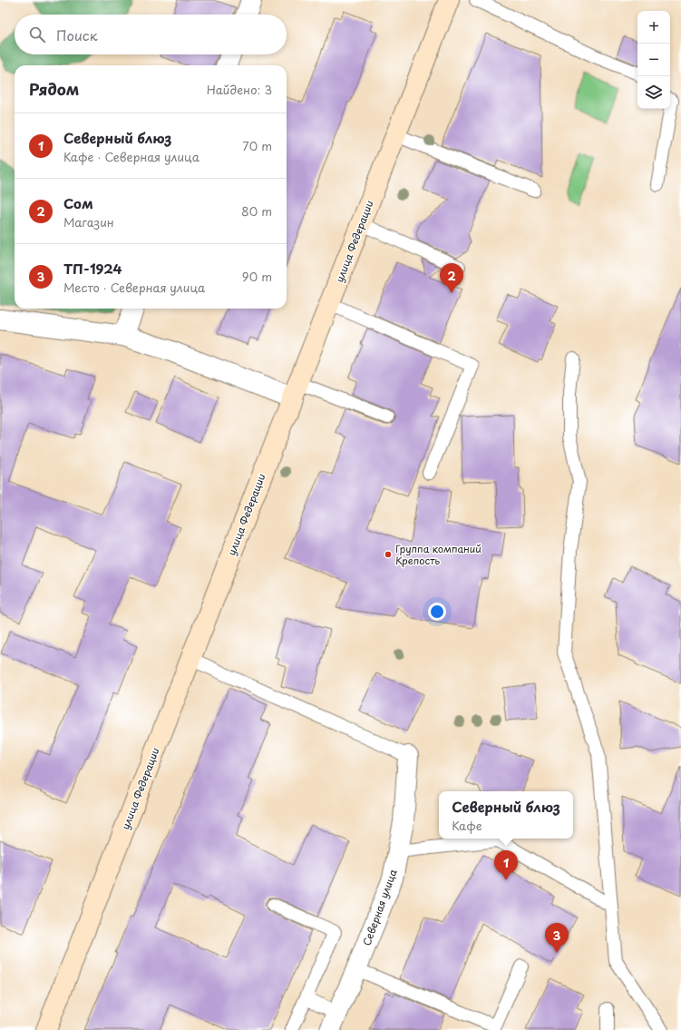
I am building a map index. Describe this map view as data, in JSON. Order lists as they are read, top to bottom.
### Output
{
  "streets": {
    "main road": ["улица Федерации"],
    "street": ["Северная улица"]
  },
  "places": ["Группа компаний Крепость"],
  "page": {
    "map_buttons": ["+", "−"],
    "search": "Поиск",
    "heading": ["Рядом", "Найдено: 3"],
    "list": [
      {
        "mark": "1",
        "name": "Северный блюз",
        "note": "Кафе · Северная улица",
        "value": "70 m"
      },
      {
        "mark": "2",
        "name": "Сом",
        "note": "Магазин",
        "value": "80 m"
      },
      {
        "mark": "3",
        "name": "ТП-1924",
        "note": "Место · Северная улица",
        "value": "90 m"
      }
    ],
    "pins": ["2", "1", "3"],
    "popup": ["Северный блюз", "Кафе"]
  }
}
